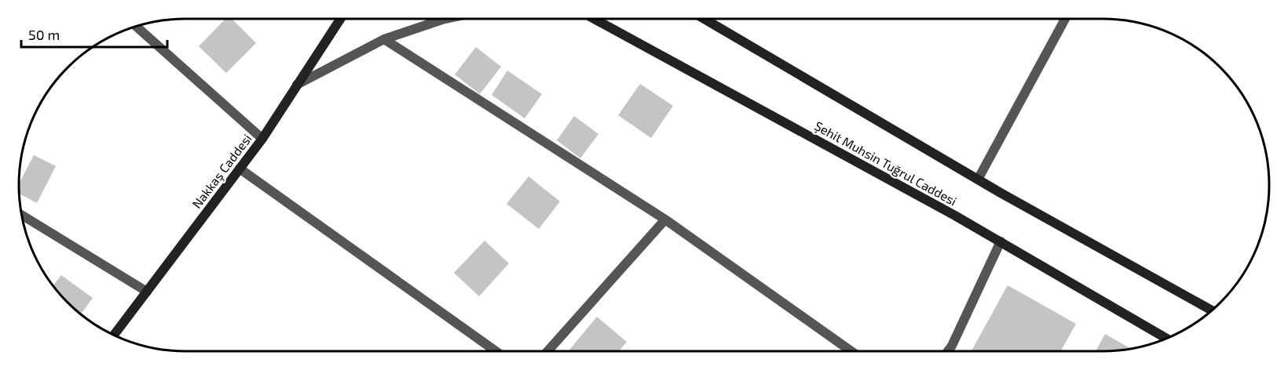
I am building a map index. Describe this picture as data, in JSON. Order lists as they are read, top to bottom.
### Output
{
  "streets": {
    "main road": ["Şehit Muhsin Tuğrul Caddesi", "Nakkaş Caddesi"]
  },
  "scale_bar": "50 m"
}
